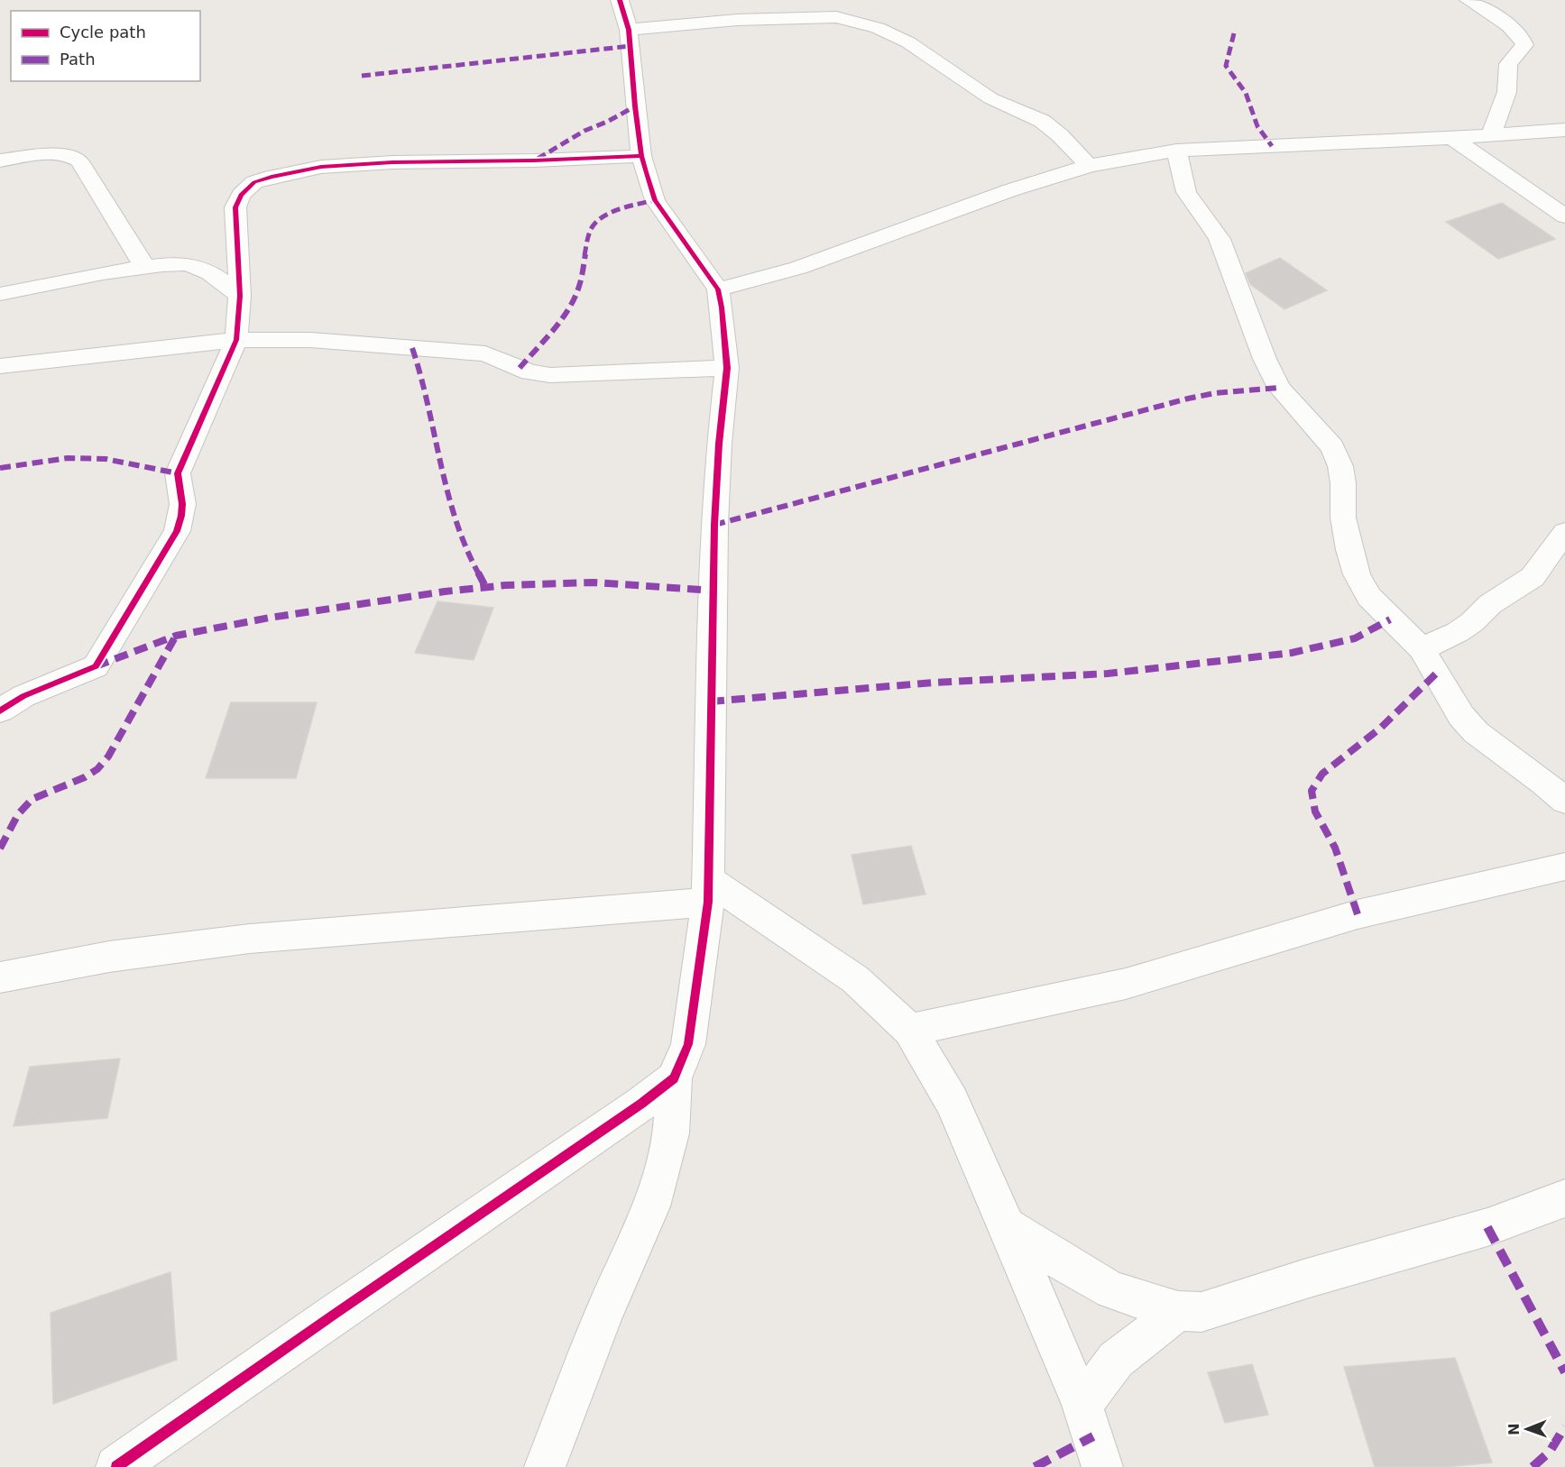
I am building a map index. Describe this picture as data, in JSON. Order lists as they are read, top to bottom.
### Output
{
  "legend": ["Cycle path", "Path"],
  "north": "left"
}
